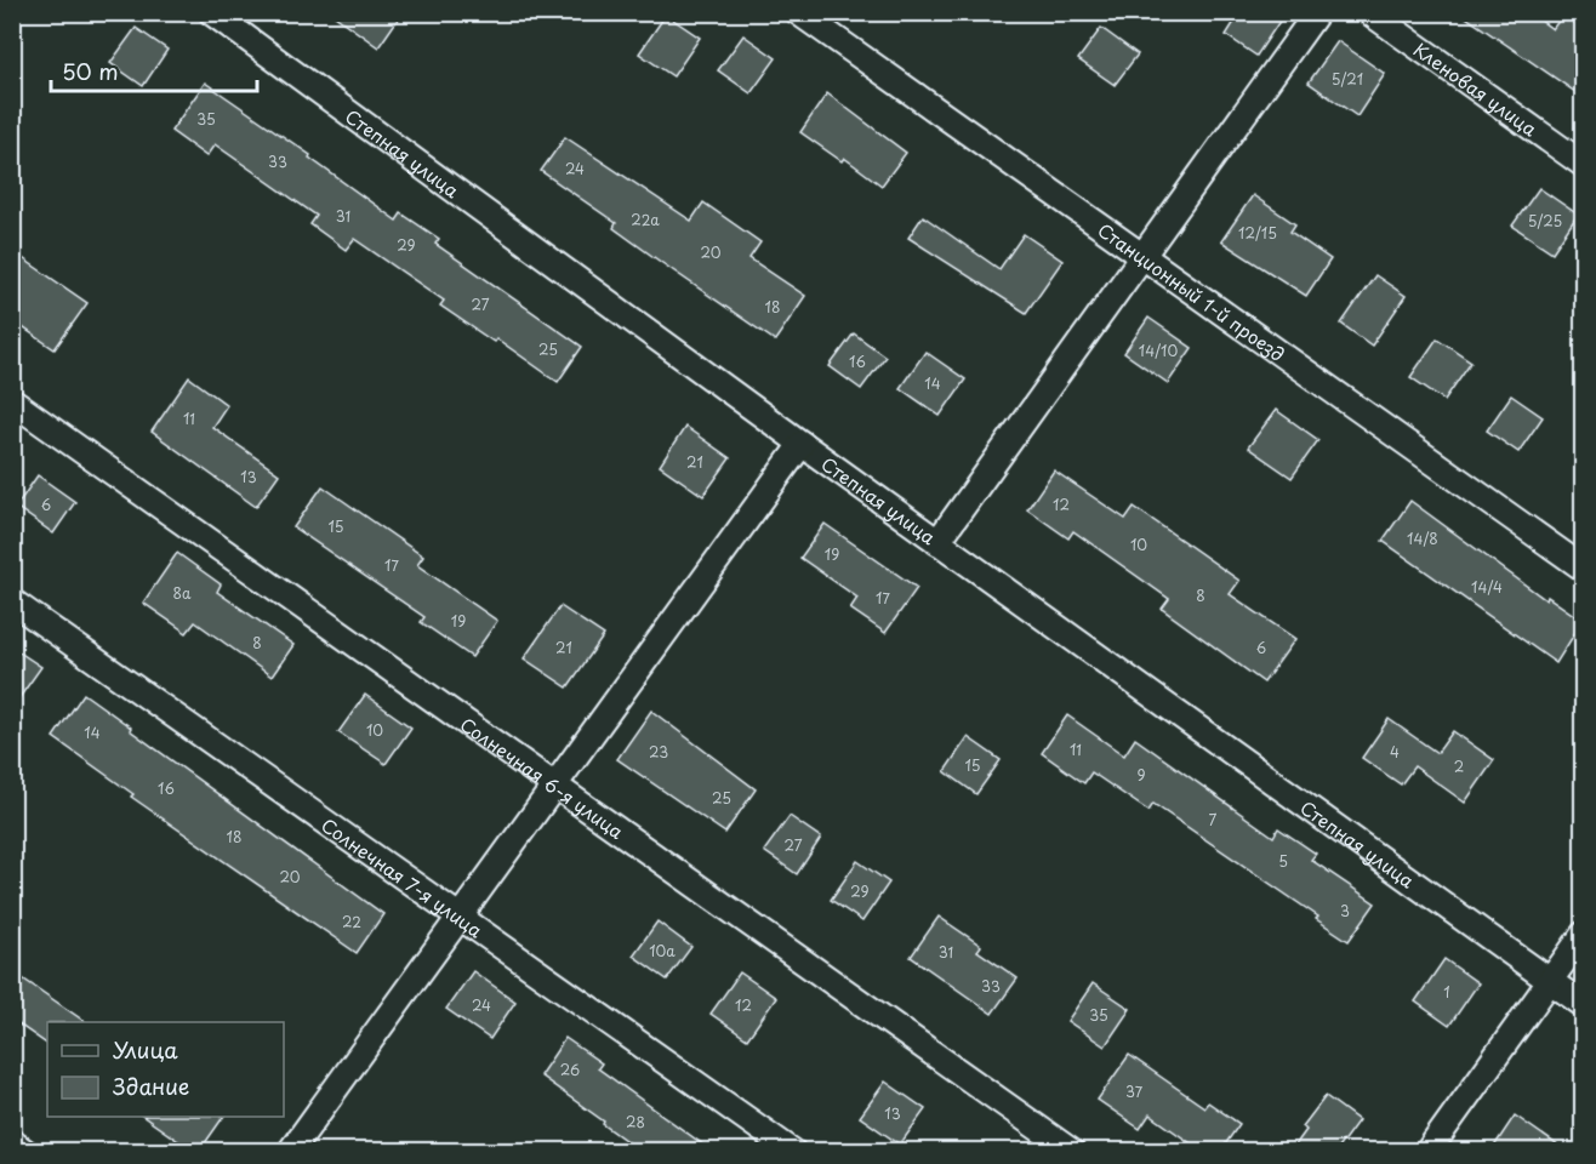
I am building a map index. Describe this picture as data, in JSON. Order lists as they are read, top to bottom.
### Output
{
  "streets": {
    "street": [
      "Кленовая улица",
      "Степная улица",
      "Станционный 1-й проезд",
      "Солнечная 6-я улица",
      "Солнечная 7-я улица"
    ]
  },
  "house_numbers": [
    "5/21",
    "35",
    "33",
    "24",
    "31",
    "22а",
    "5/25",
    "12/15",
    "29",
    "20",
    "27",
    "18",
    "25",
    "14/10",
    "16",
    "14",
    "11",
    "21",
    "13",
    "6",
    "12",
    "15",
    "14/8",
    "10",
    "19",
    "17",
    "14/4",
    "8а",
    "8",
    "17",
    "19",
    "8",
    "21",
    "6",
    "10",
    "14",
    "11",
    "23",
    "4",
    "15",
    "2",
    "9",
    "16",
    "25",
    "7",
    "18",
    "27",
    "5",
    "20",
    "29",
    "3",
    "22",
    "10а",
    "31",
    "33",
    "1",
    "24",
    "12",
    "35",
    "26",
    "37",
    "13",
    "28"
  ],
  "legend": ["Улица", "Здание"],
  "scale_bar": "50 m"
}
